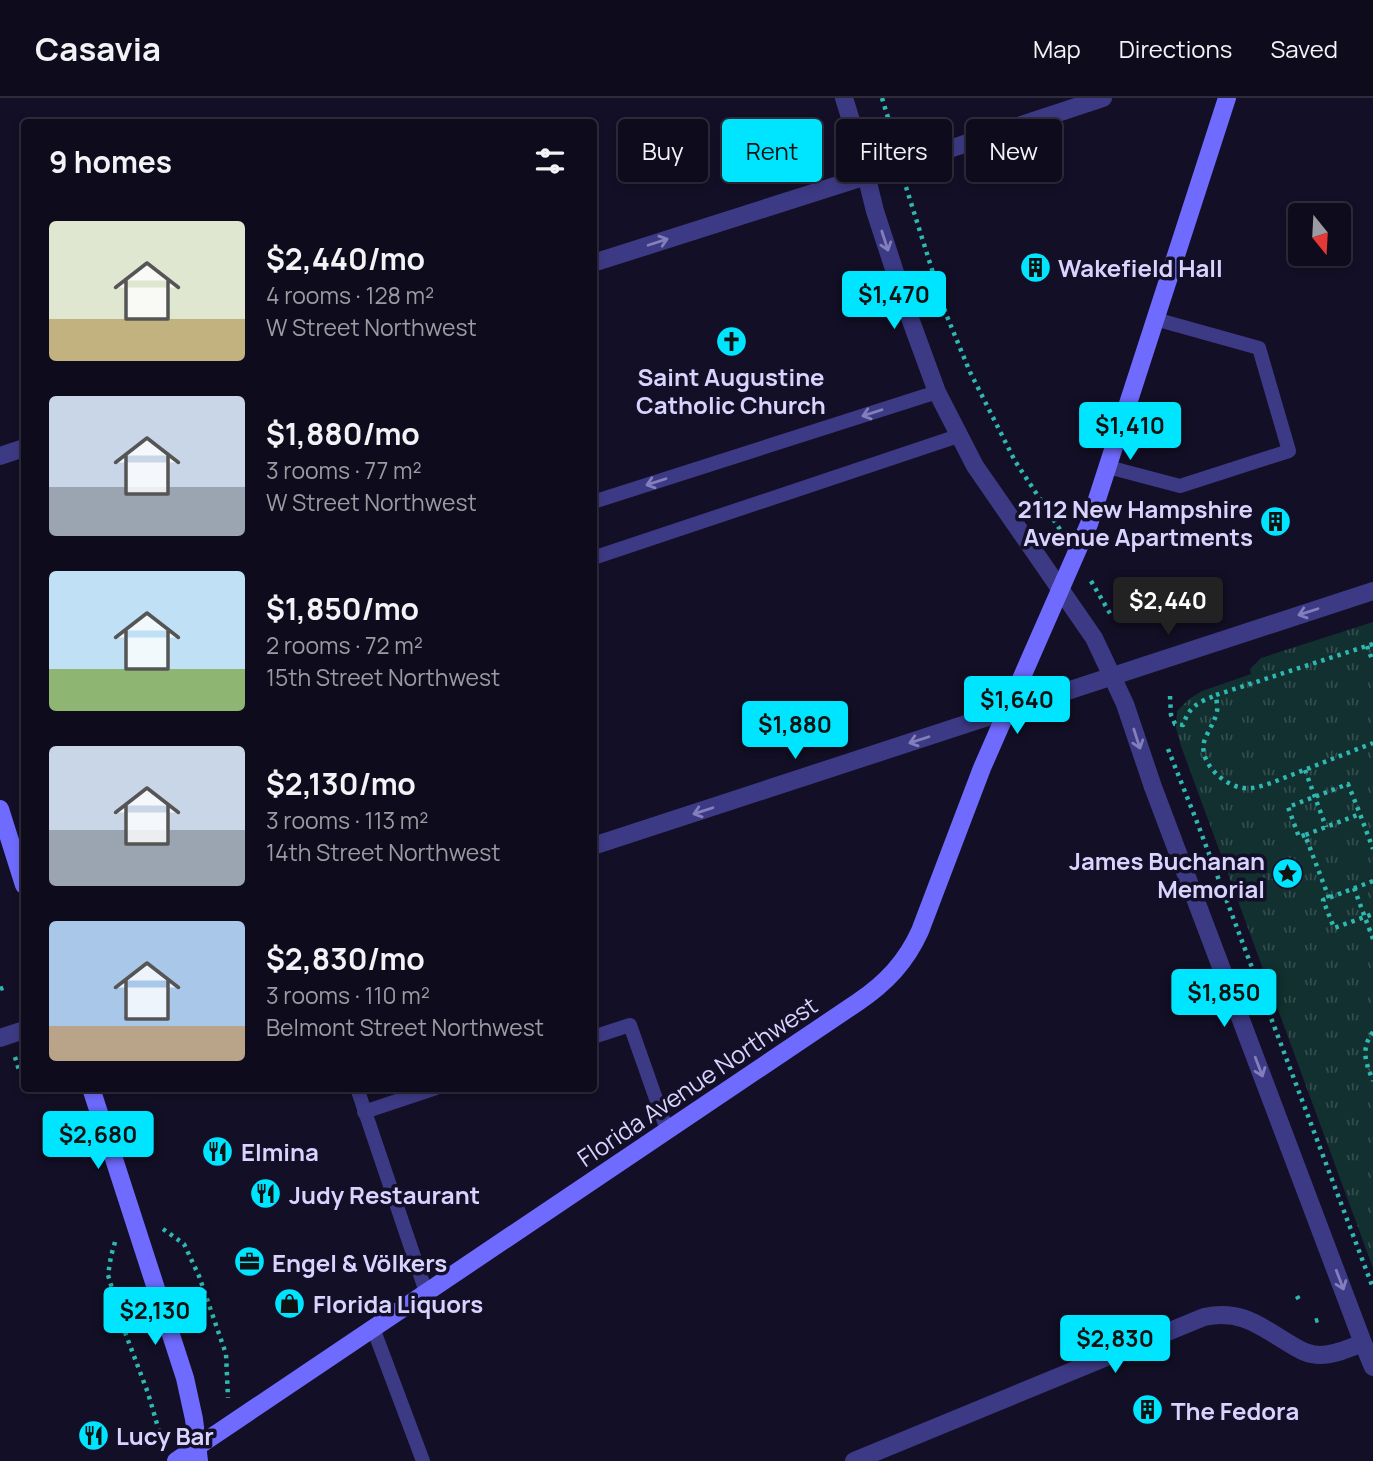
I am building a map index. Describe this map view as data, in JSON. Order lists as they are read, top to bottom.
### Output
{
  "streets": {
    "main road": ["Florida Avenue Northwest"]
  },
  "places": {
    "building": ["Wakefield Hall", "2112 New Hampshire Avenue Apartments", "The Fedora"],
    "church": ["Saint Augustine Catholic Church"],
    "place": ["James Buchanan Memorial"],
    "restaurant": ["Elmina", "Judy Restaurant", "Lucy Bar"],
    "office": ["Engel & Völkers"],
    "shop": ["Florida Liquors"]
  },
  "north": "bottom",
  "page": {
    "header": "Casavia",
    "nav": ["Map", "Directions", "Saved"],
    "chip": [
      "Buy",
      "Rent",
      "Filters",
      "New"
    ],
    "heading": "9 homes",
    "list": [
      {
        "name": "$2,440/mo",
        "note": "4 rooms · 128 m² · W Street Northwest"
      },
      {
        "name": "$1,880/mo",
        "note": "3 rooms · 77 m² · W Street Northwest"
      },
      {
        "name": "$1,850/mo",
        "note": "2 rooms · 72 m² · 15th Street Northwest"
      },
      {
        "name": "$2,130/mo",
        "note": "3 rooms · 113 m² · 14th Street Northwest"
      },
      {
        "name": "$2,830/mo",
        "note": "3 rooms · 110 m² · Belmont Street Northwest"
      }
    ],
    "price": [
      "$1,470",
      "$1,410",
      "$2,440",
      "$1,640",
      "$1,880",
      "$1,850",
      "$2,680",
      "$2,130",
      "$2,830"
    ]
  }
}
